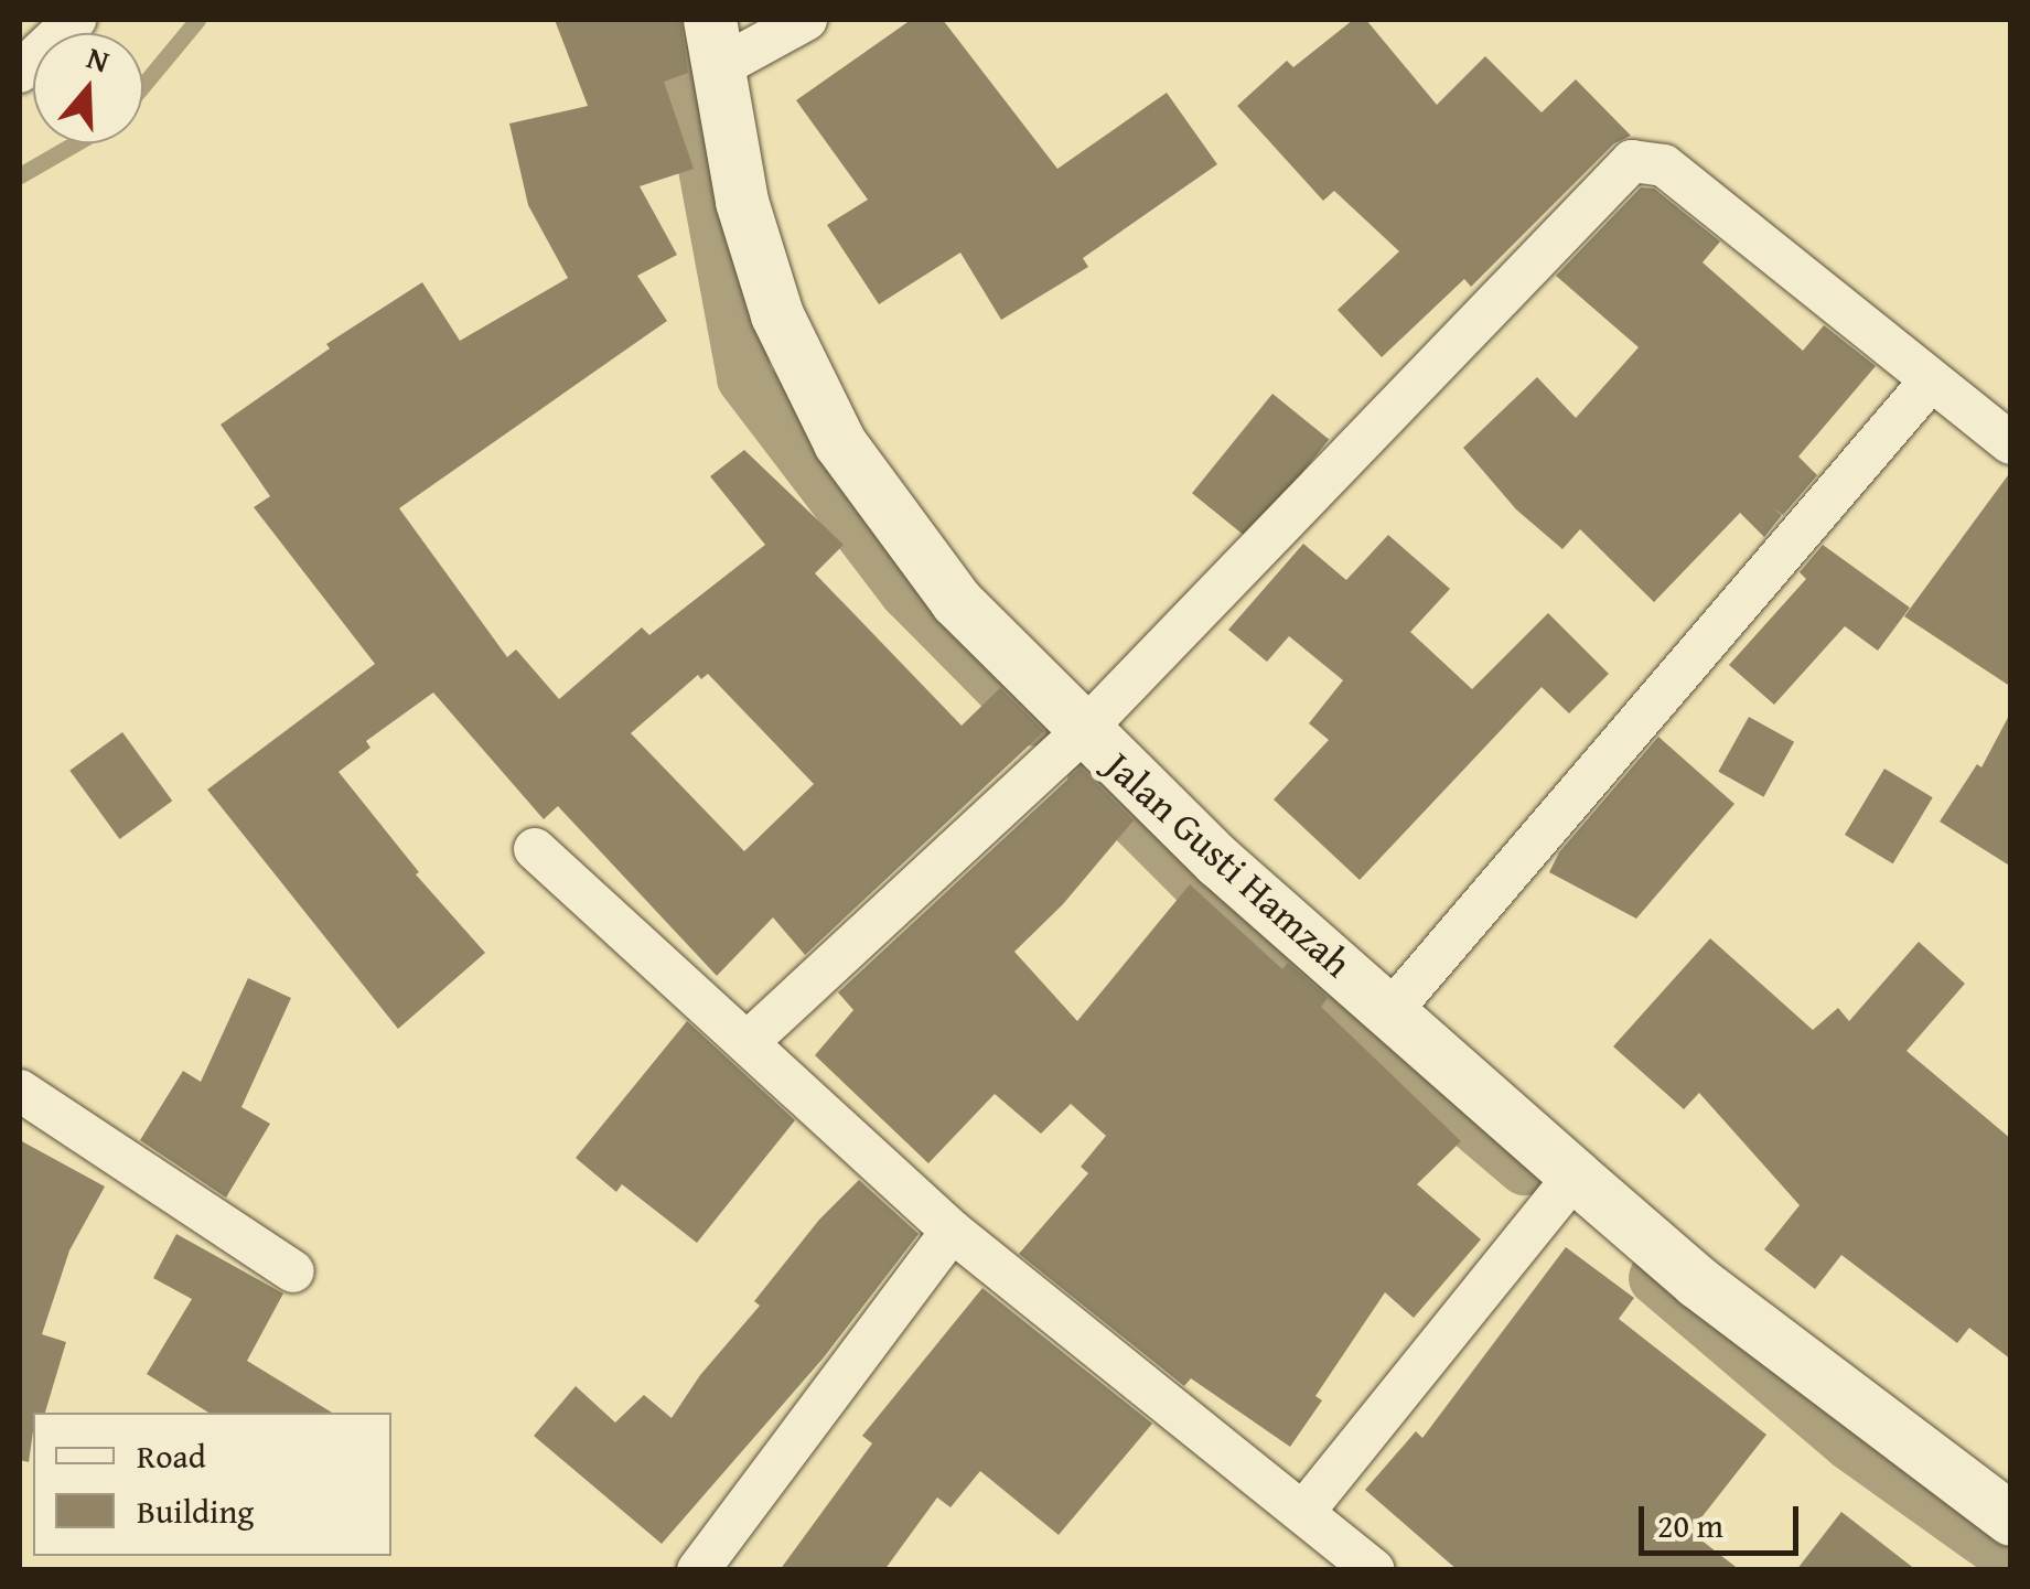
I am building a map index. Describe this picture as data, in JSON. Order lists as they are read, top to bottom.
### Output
{
  "streets": {
    "street": ["Jalan Gusti Hamzah"]
  },
  "legend": ["Road", "Building"],
  "scale_bar": "20 m",
  "north": "top"
}
